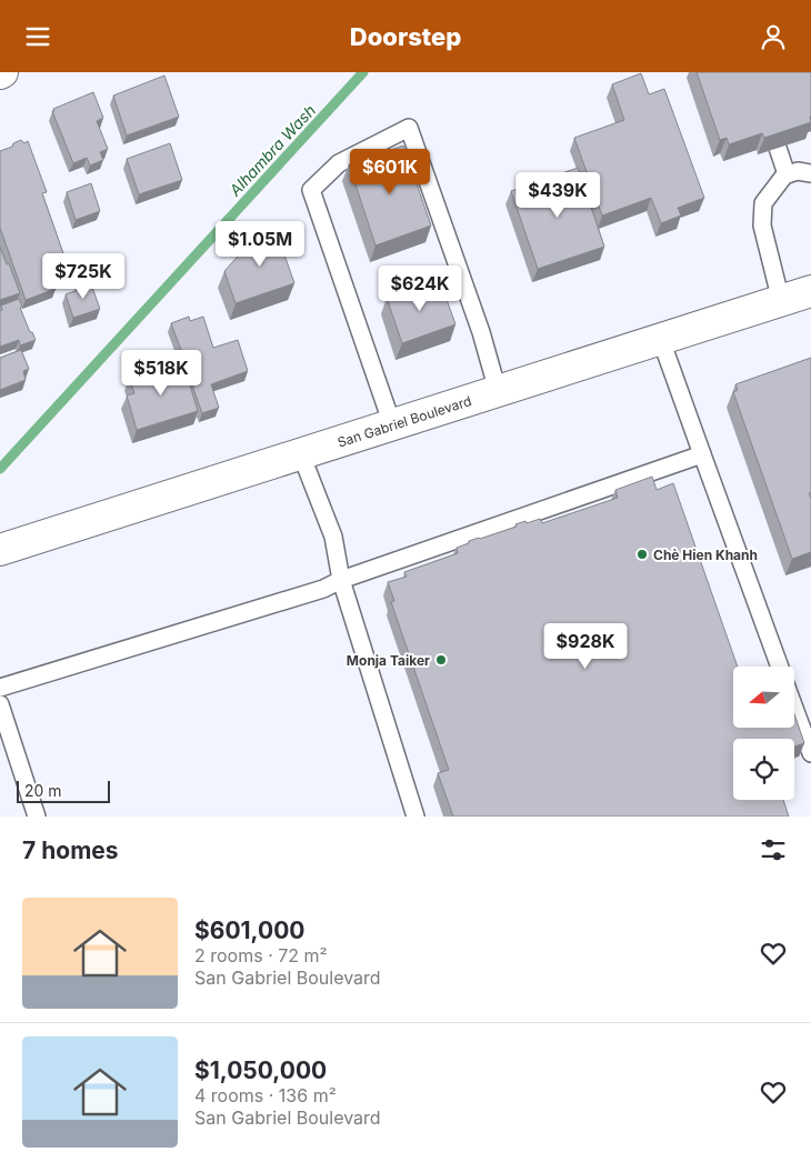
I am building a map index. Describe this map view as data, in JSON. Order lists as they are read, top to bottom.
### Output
{
  "streets": {
    "main road": ["San Gabriel Boulevard"]
  },
  "water": ["Alhambra Wash"],
  "places": ["Chè Hien Khanh", "Monja Taiker"],
  "scale_bar": "20 m",
  "north": "left",
  "page": {
    "header": "Doorstep",
    "price": [
      "$601K",
      "$439K",
      "$1.05M",
      "$725K",
      "$624K",
      "$518K",
      "$928K"
    ],
    "scale": "20 m",
    "heading": "7 homes",
    "list": [
      {
        "name": "$601,000",
        "note": "2 rooms · 72 m² · San Gabriel Boulevard"
      },
      {
        "name": "$1,050,000",
        "note": "4 rooms · 136 m² · San Gabriel Boulevard"
      }
    ]
  }
}
